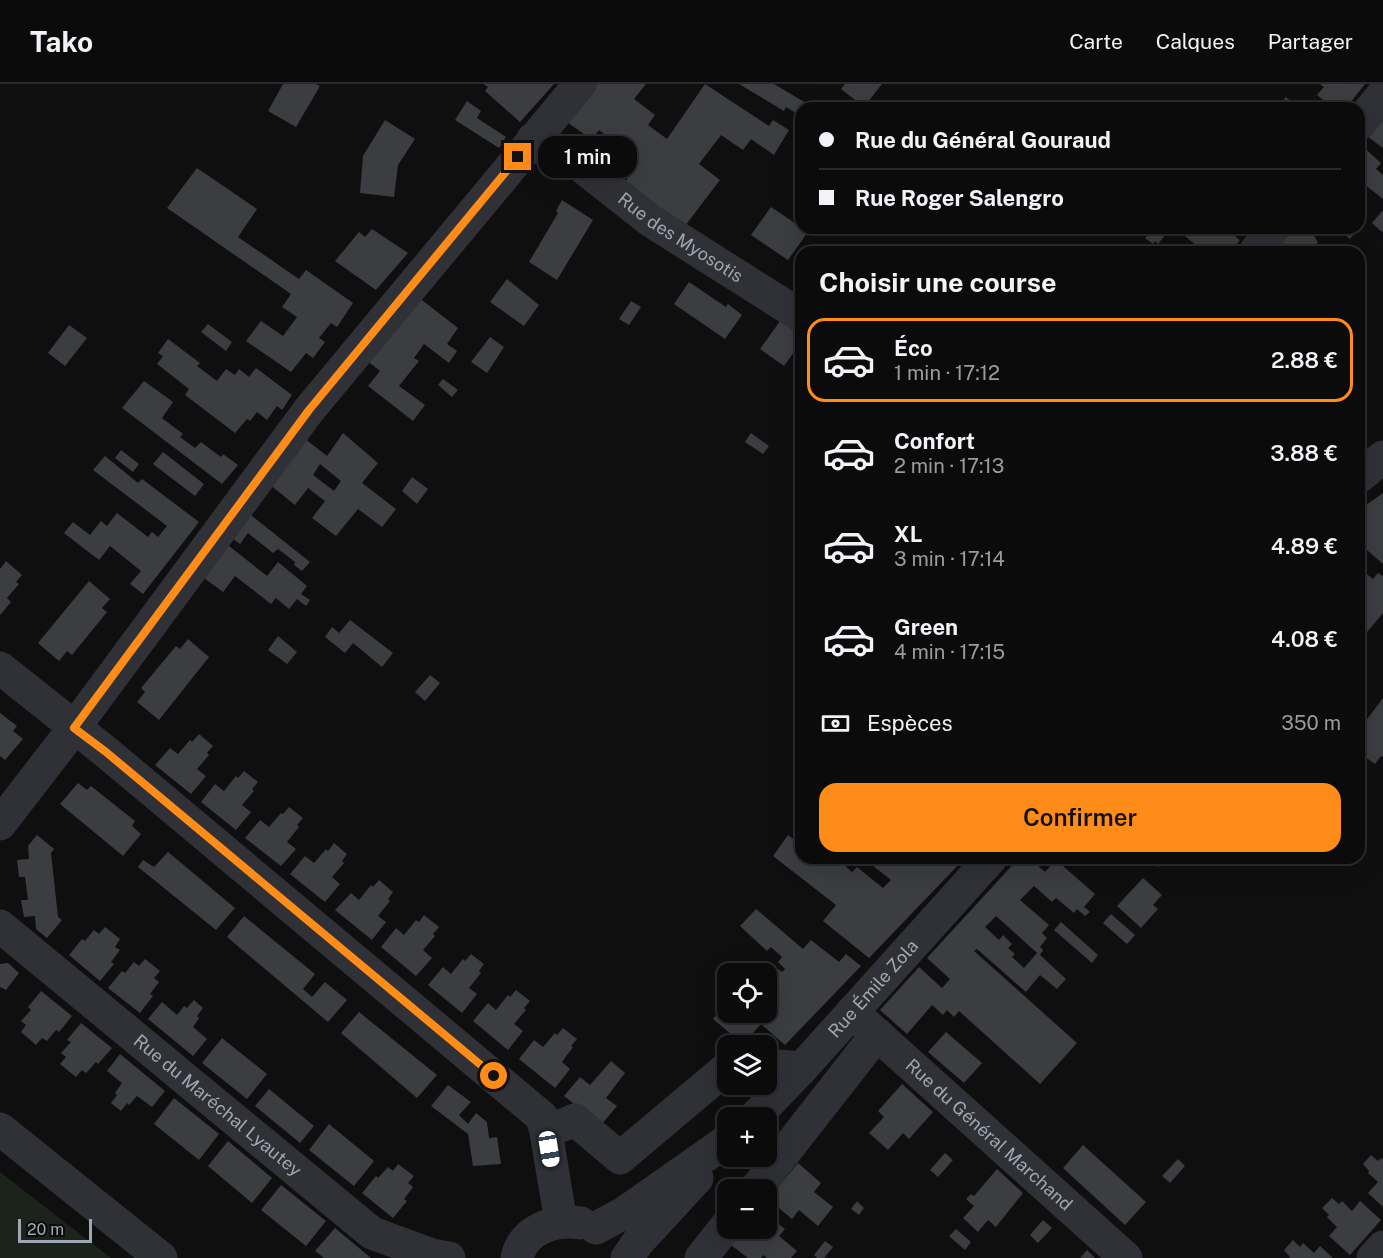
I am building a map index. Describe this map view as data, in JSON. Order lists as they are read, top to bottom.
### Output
{
  "streets": {
    "street": [
      "Rue des Myosotis",
      "Rue Émile Zola",
      "Rue du Maréchal Lyautey",
      "Rue du Général Marchand"
    ]
  },
  "crossings": [
    ["Rue Émile Zola", "Rue du Général Marchand"]
  ],
  "scale_bar": "20 m",
  "page": {
    "header": "Tako",
    "nav": ["Carte", "Calques", "Partager"],
    "banner": ["Rue du Général Gouraud", "Rue Roger Salengro"],
    "bubble": "1 min",
    "heading": "Choisir une course",
    "list": [
      {
        "name": "Éco",
        "note": "1 min · 17:12",
        "value": "2.88 €"
      },
      {
        "name": "Confort",
        "note": "2 min · 17:13",
        "value": "3.88 €"
      },
      {
        "name": "XL",
        "note": "3 min · 17:14",
        "value": "4.89 €"
      },
      {
        "name": "Green",
        "note": "4 min · 17:15",
        "value": "4.08 €"
      }
    ],
    "pay": ["Espèces", "350 m"],
    "buttons": "Confirmer",
    "map_buttons": ["+", "−"],
    "scale": "20 m"
  }
}
